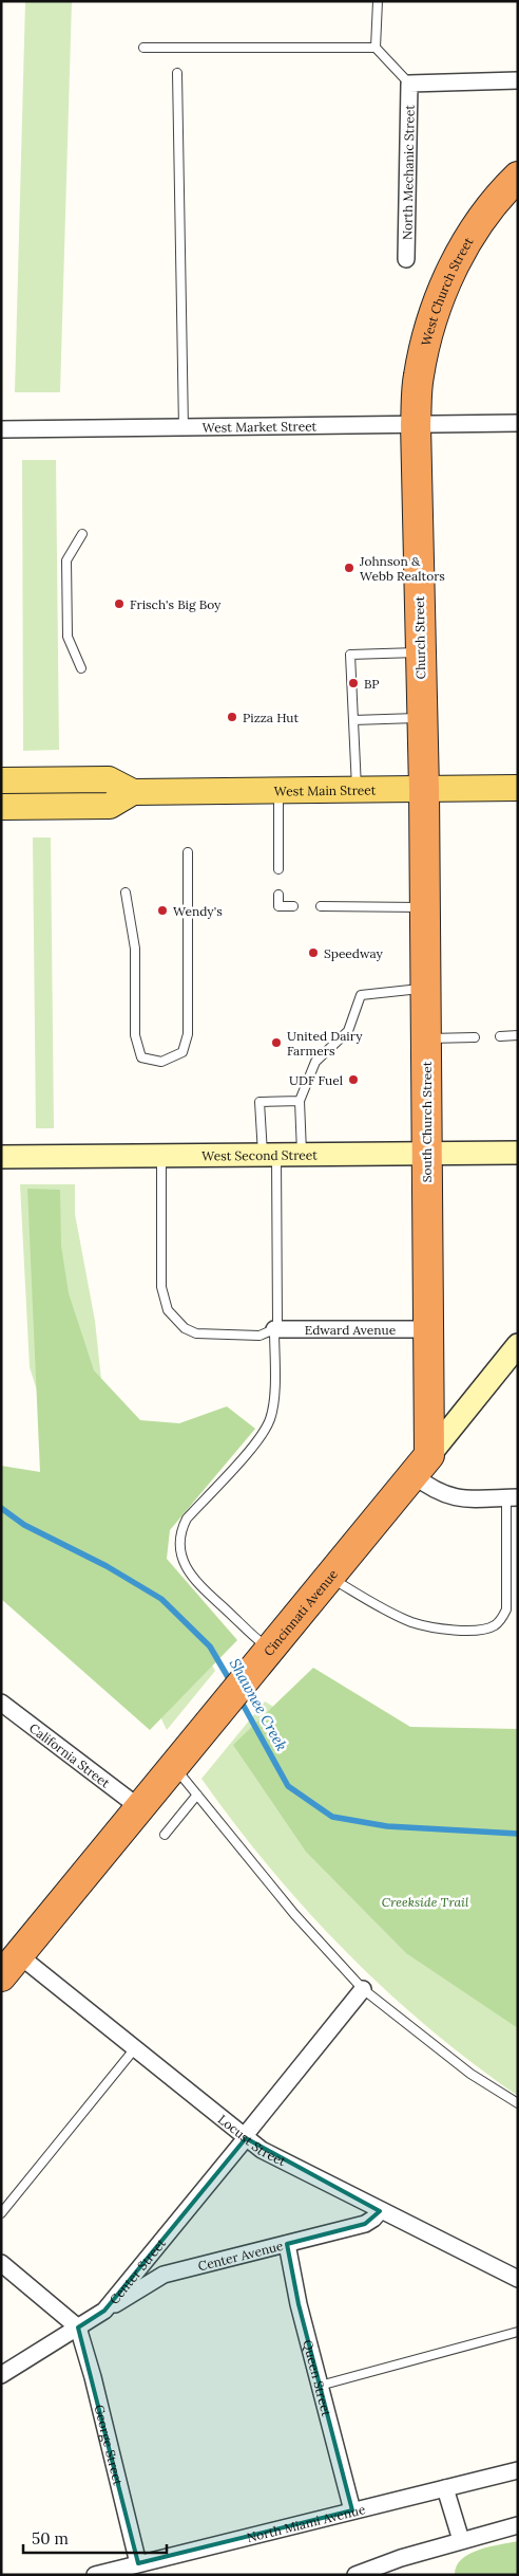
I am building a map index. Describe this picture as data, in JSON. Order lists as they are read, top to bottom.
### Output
{
  "streets": {
    "highway": [
      "West Church Street",
      "Church Street",
      "South Church Street",
      "Cincinnati Avenue"
    ],
    "main road": ["West Main Street", "West Second Street"],
    "street": [
      "North Mechanic Street",
      "West Market Street",
      "Edward Avenue",
      "California Street",
      "Locust Street",
      "Center Avenue",
      "Center Street",
      "Queen Street",
      "George Street",
      "North Miami Avenue"
    ]
  },
  "crossings": [
    ["West Church Street", "West Market Street"],
    ["West Church Street", "Church Street"],
    ["West Market Street", "Church Street"],
    ["Church Street", "West Main Street"],
    ["Church Street", "South Church Street"],
    ["West Main Street", "South Church Street"],
    ["South Church Street", "West Second Street"],
    ["South Church Street", "Edward Avenue"],
    ["South Church Street", "Cincinnati Avenue"],
    ["Cincinnati Avenue", "California Street"],
    ["Cincinnati Avenue", "Locust Street"],
    ["Locust Street", "Center Avenue"],
    ["Locust Street", "Center Street"],
    ["Center Avenue", "Center Street"],
    ["Center Avenue", "Queen Street"],
    ["Center Street", "George Street"],
    ["Queen Street", "North Miami Avenue"],
    ["George Street", "North Miami Avenue"]
  ],
  "water": ["Shawnee Creek"],
  "parks": ["Creekside Trail"],
  "places": [
    "Johnson & Webb Realtors",
    "Frisch's Big Boy",
    "BP",
    "Pizza Hut",
    "Wendy's",
    "Speedway",
    "United Dairy Farmers",
    "UDF Fuel"
  ],
  "scale_bar": "50 m"
}
